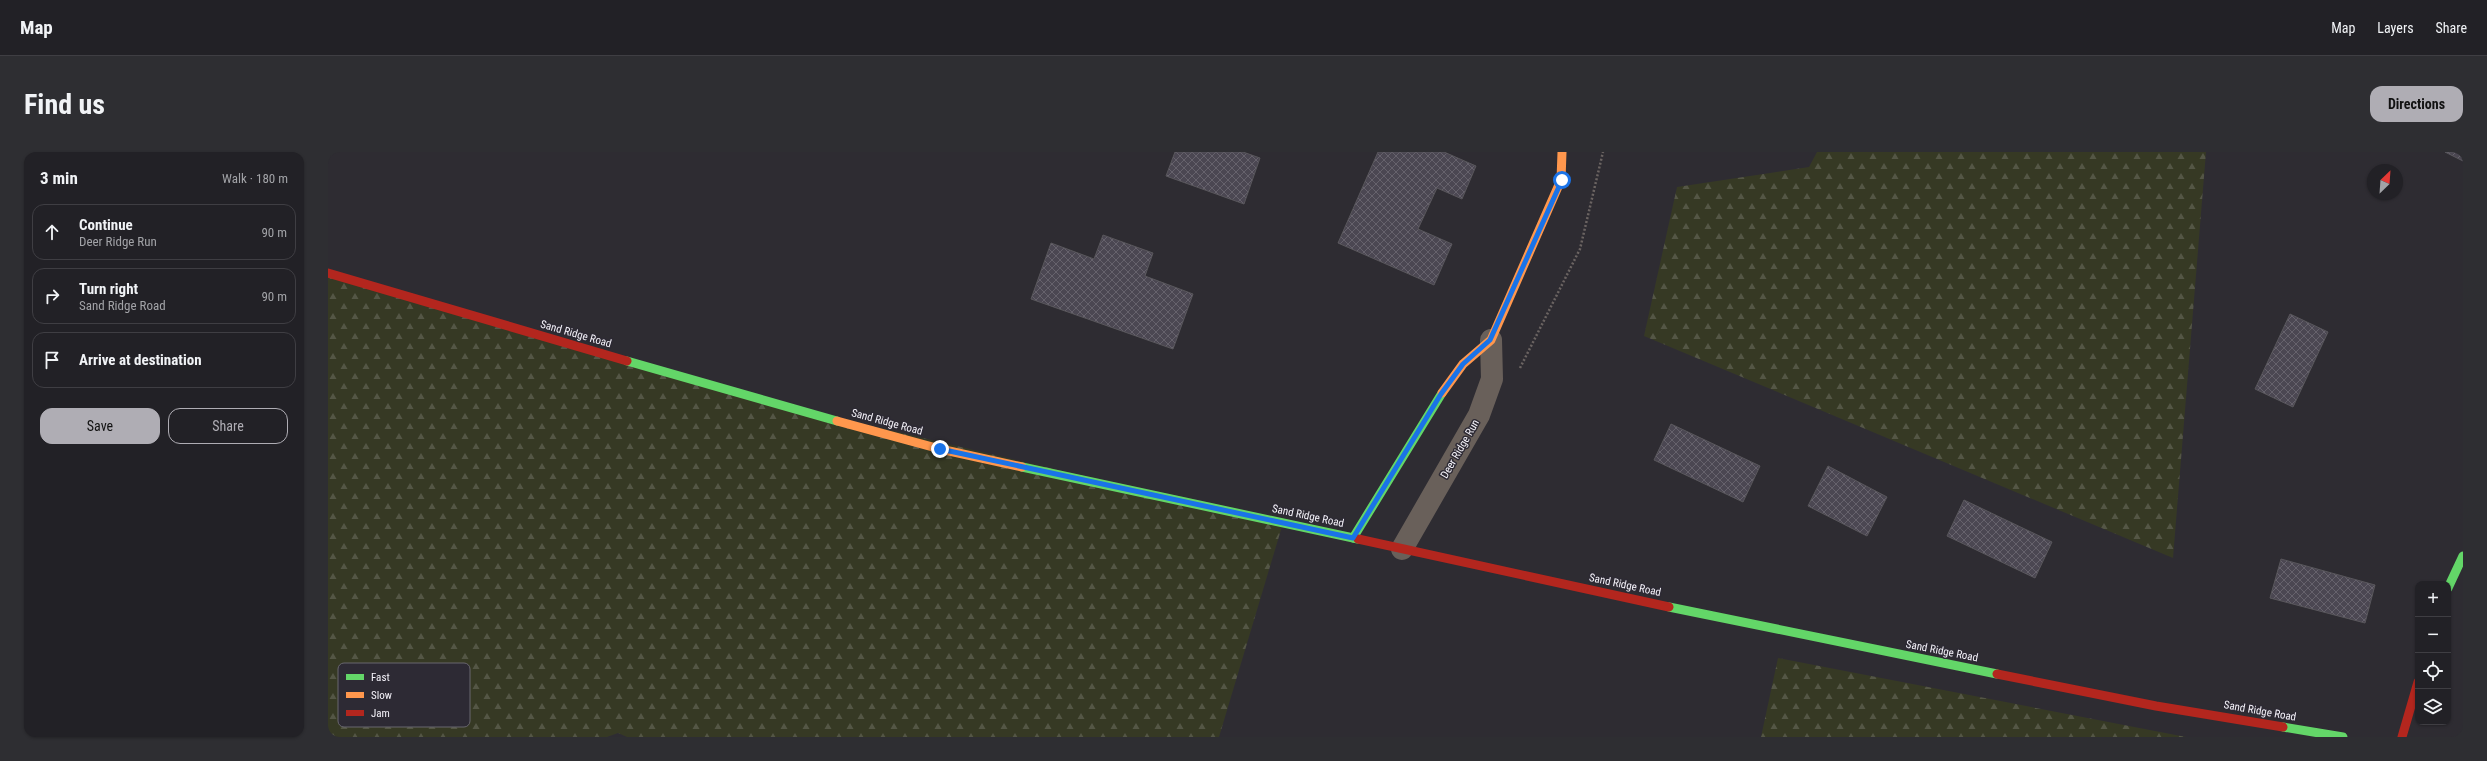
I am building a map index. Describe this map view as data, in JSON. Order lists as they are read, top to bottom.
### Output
{
  "streets": {
    "street": ["Sand Ridge Road", "Deer Ridge Run"]
  },
  "crossings": [
    ["Sand Ridge Road", "Deer Ridge Run"]
  ],
  "legend": ["Fast", "Slow", "Jam"],
  "north": "top right",
  "page": {
    "header": "Map",
    "nav": ["Map", "Layers", "Share"],
    "buttons": [
      "Directions",
      ["Save", "Share"]
    ],
    "title": "Find us",
    "heading": ["3 min", "Walk · 180 m"],
    "list": [
      ["Continue", "Deer Ridge Run", "90 m"],
      ["Turn right", "Sand Ridge Road", "90 m"],
      "Arrive at destination"
    ],
    "map_buttons": ["+", "−"]
  }
}
